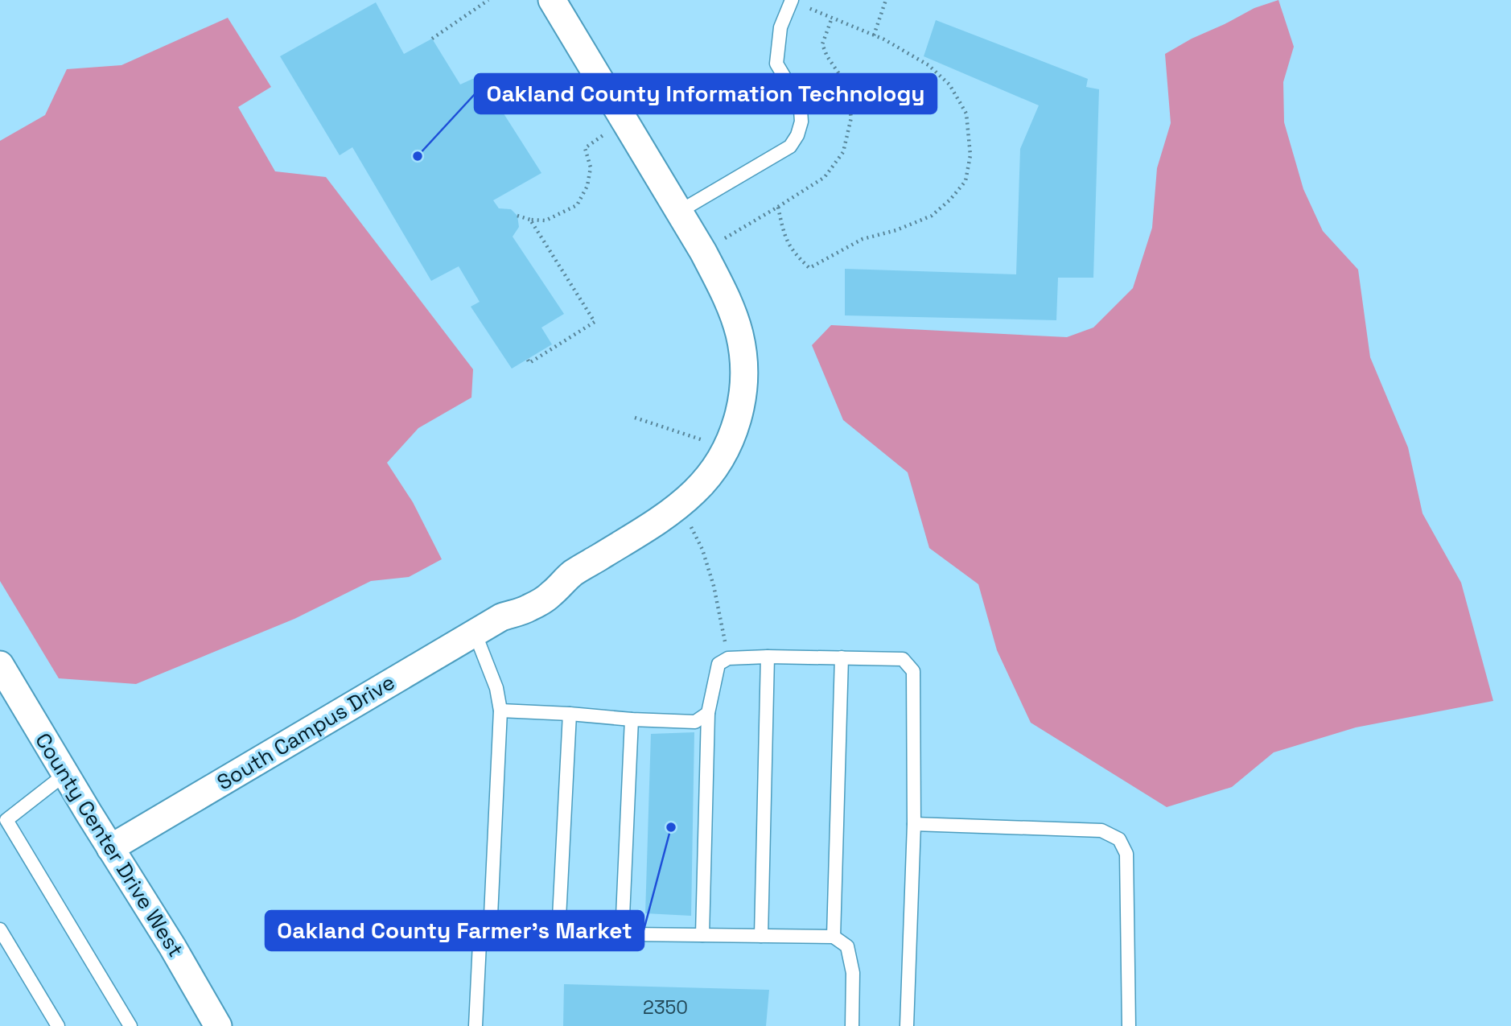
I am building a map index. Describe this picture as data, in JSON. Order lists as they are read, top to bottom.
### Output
{
  "streets": {
    "street": ["South Campus Drive", "County Center Drive West"]
  },
  "crossings": [
    ["South Campus Drive", "County Center Drive West"]
  ],
  "places": ["Oakland County Information Technology", "Oakland County Farmer's Market"],
  "house_numbers": ["2350"]
}
